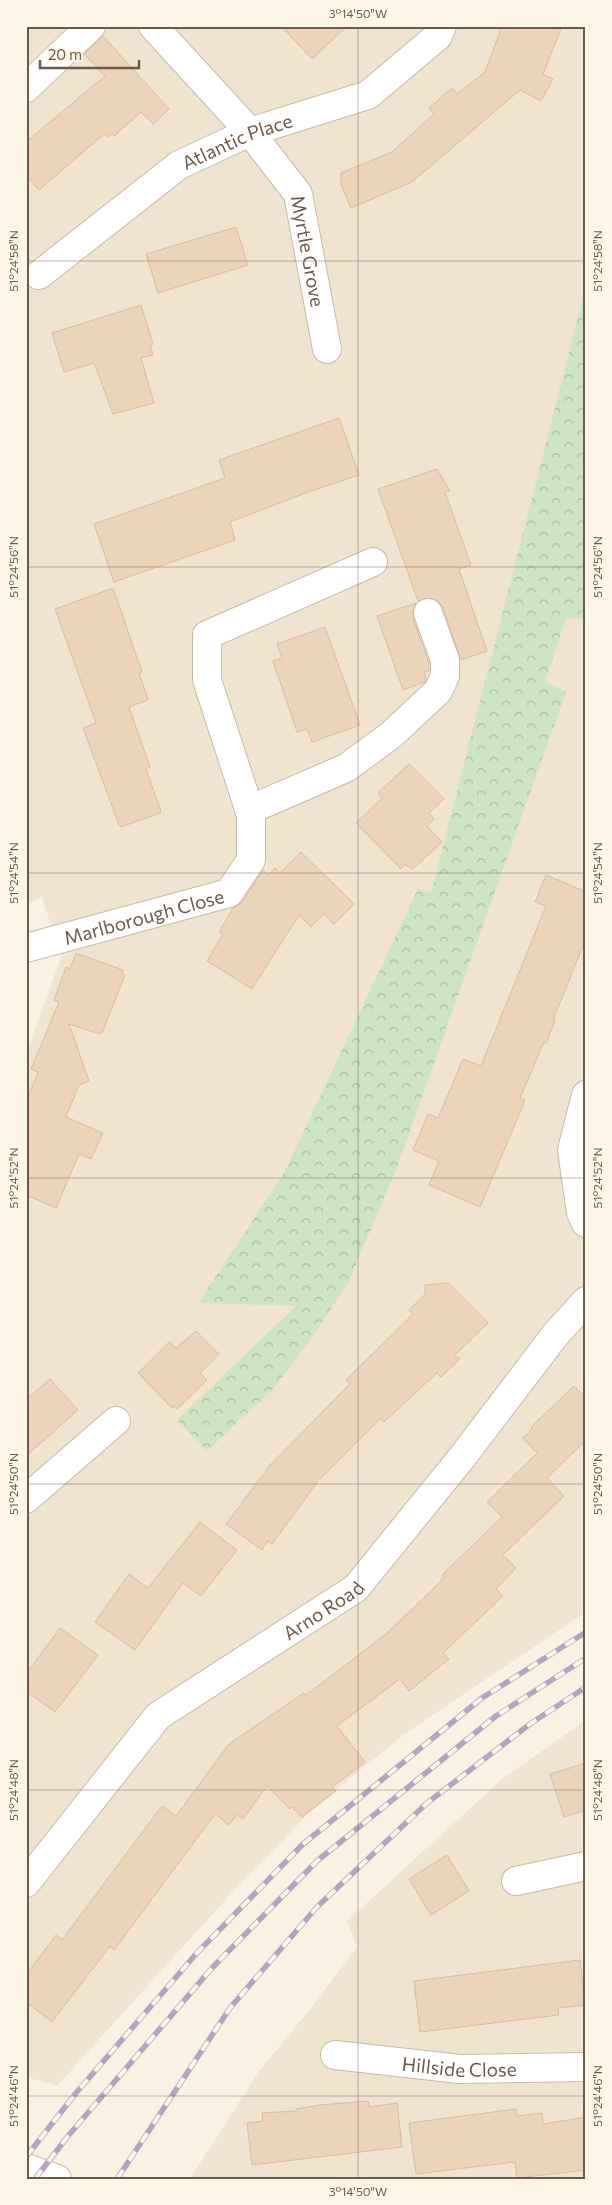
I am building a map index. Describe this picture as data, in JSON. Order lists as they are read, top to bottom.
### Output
{
  "streets": {
    "street": [
      "Atlantic Place",
      "Myrtle Grove",
      "Marlborough Close",
      "Arno Road",
      "Hillside Close"
    ]
  },
  "crossings": [
    ["Atlantic Place", "Myrtle Grove"]
  ],
  "scale_bar": "20 m",
  "coordinates": [
    "3°14'50\"W",
    "51°24'58\"N",
    "51°24'56\"N",
    "51°24'54\"N",
    "51°24'52\"N",
    "51°24'50\"N",
    "51°24'48\"N",
    "51°24'46\"N"
  ]
}
